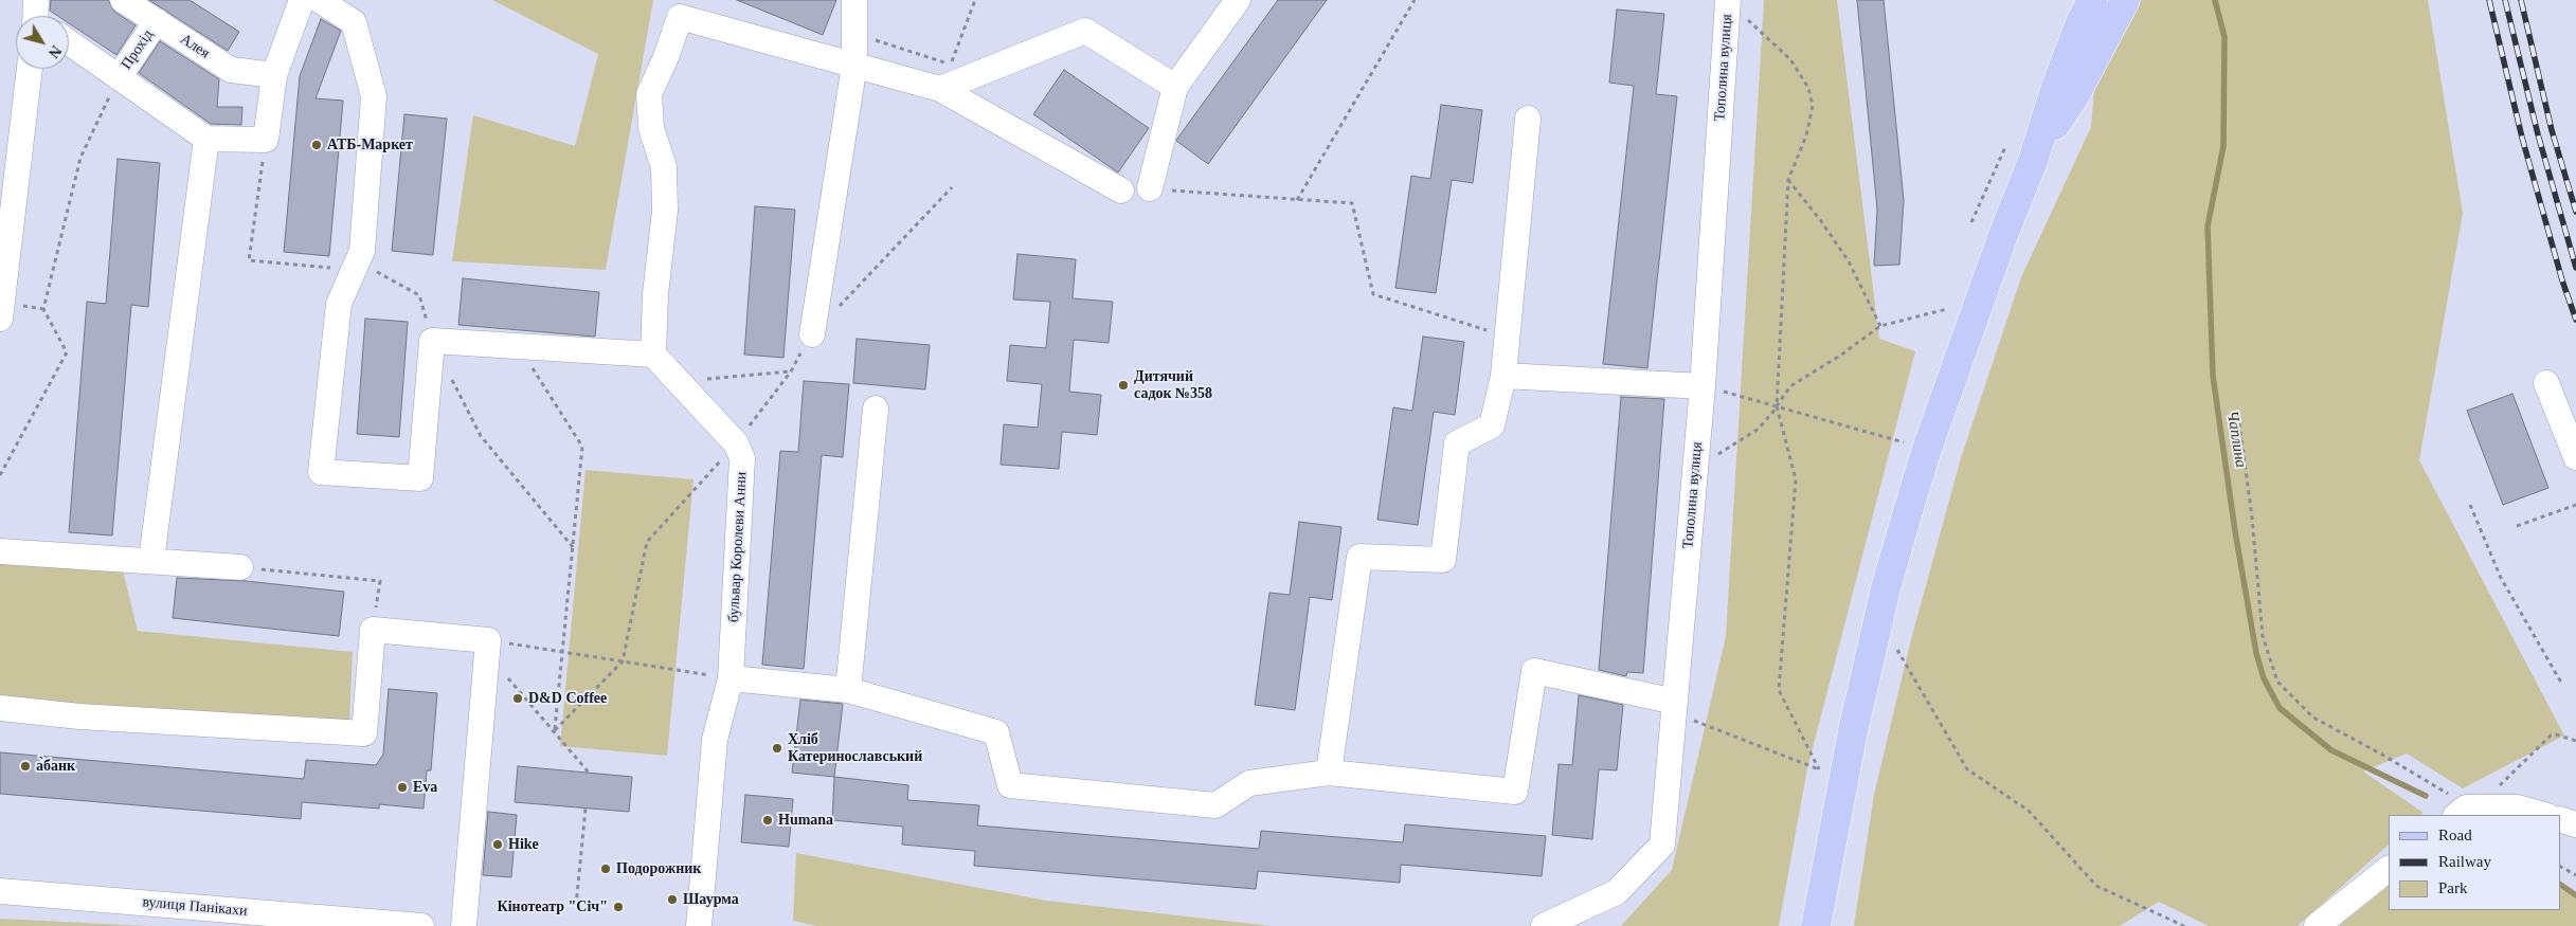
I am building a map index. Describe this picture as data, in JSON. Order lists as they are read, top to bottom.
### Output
{
  "streets": {
    "street": [
      "Алея",
      "Прохід",
      "Тополина вулиця",
      "бульвар Королеви Анни",
      "вулиця Панікахи"
    ]
  },
  "crossings": [
    ["Алея", "Прохід"]
  ],
  "water": ["Чаплина"],
  "places": [
    "АТБ-Маркет",
    "Дитячий садок №358",
    "D&D Coffee",
    "Хліб Катеринославський",
    "а̀банк",
    "Eva",
    "Humana",
    "Hike",
    "Подорожник",
    "Шаурма",
    "Кінотеатр \"Січ\""
  ],
  "legend": ["Road", "Railway", "Park"],
  "north": "bottom right"
}
